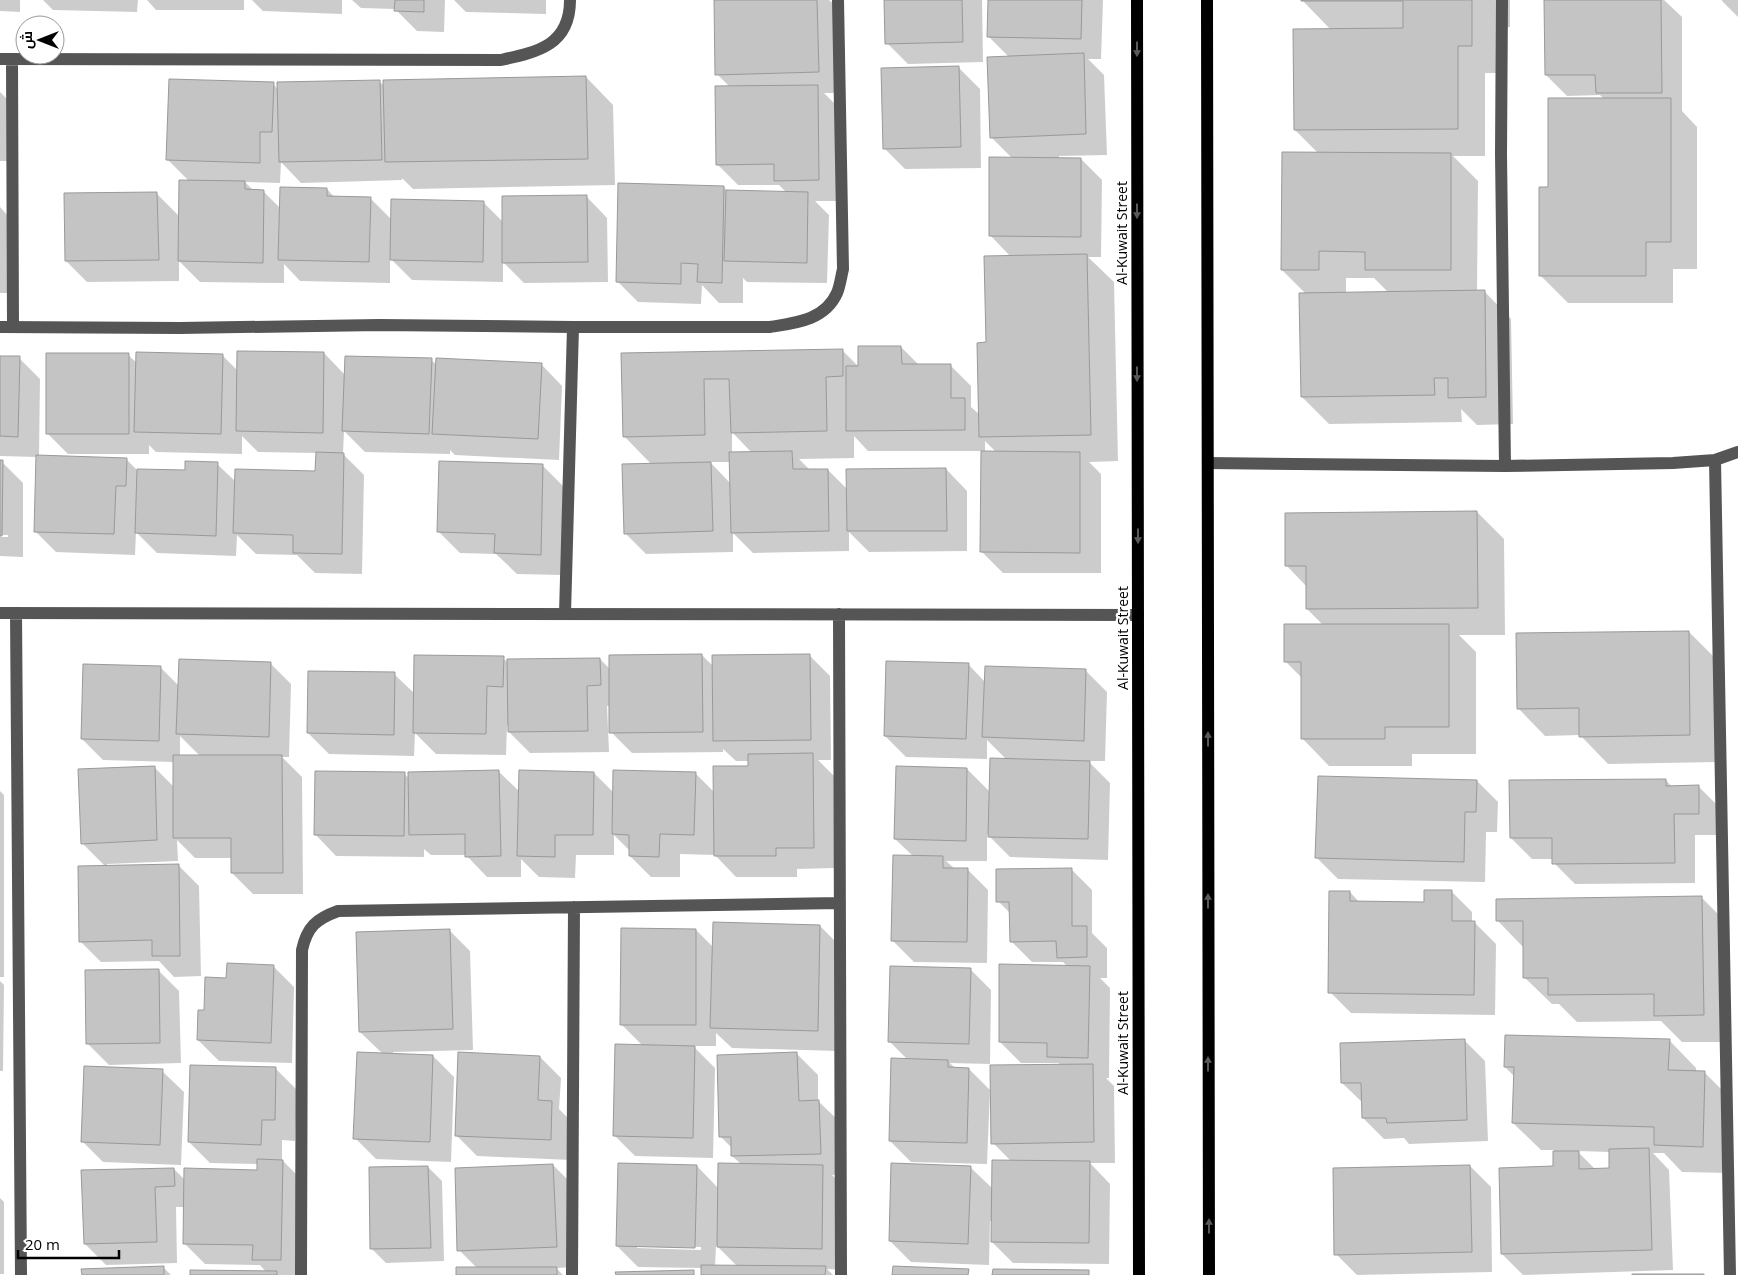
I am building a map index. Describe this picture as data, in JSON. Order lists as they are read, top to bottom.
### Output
{
  "streets": {
    "main road": ["Al-Kuwait Street"]
  },
  "scale_bar": "20 m",
  "north": "left"
}
